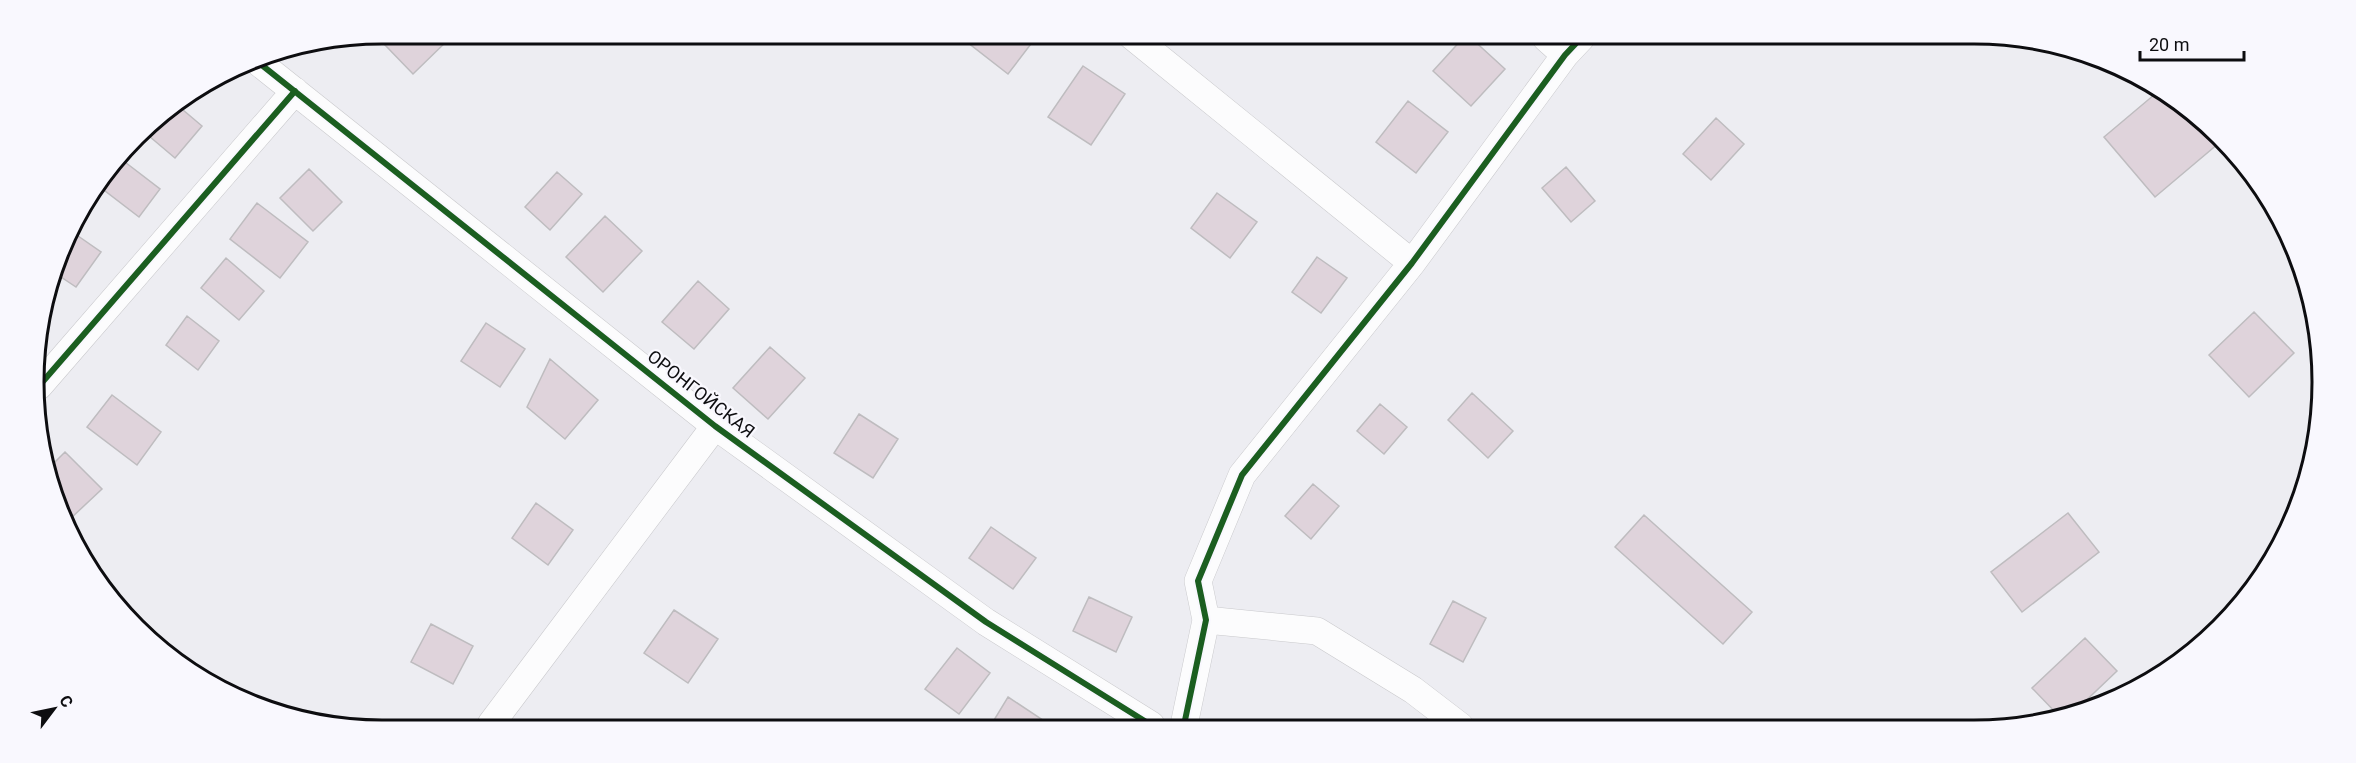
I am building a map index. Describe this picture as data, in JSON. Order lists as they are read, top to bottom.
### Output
{
  "streets": {
    "street": ["ОРОНГОЙСКАЯ"]
  },
  "scale_bar": "20 m",
  "north": "top right"
}
